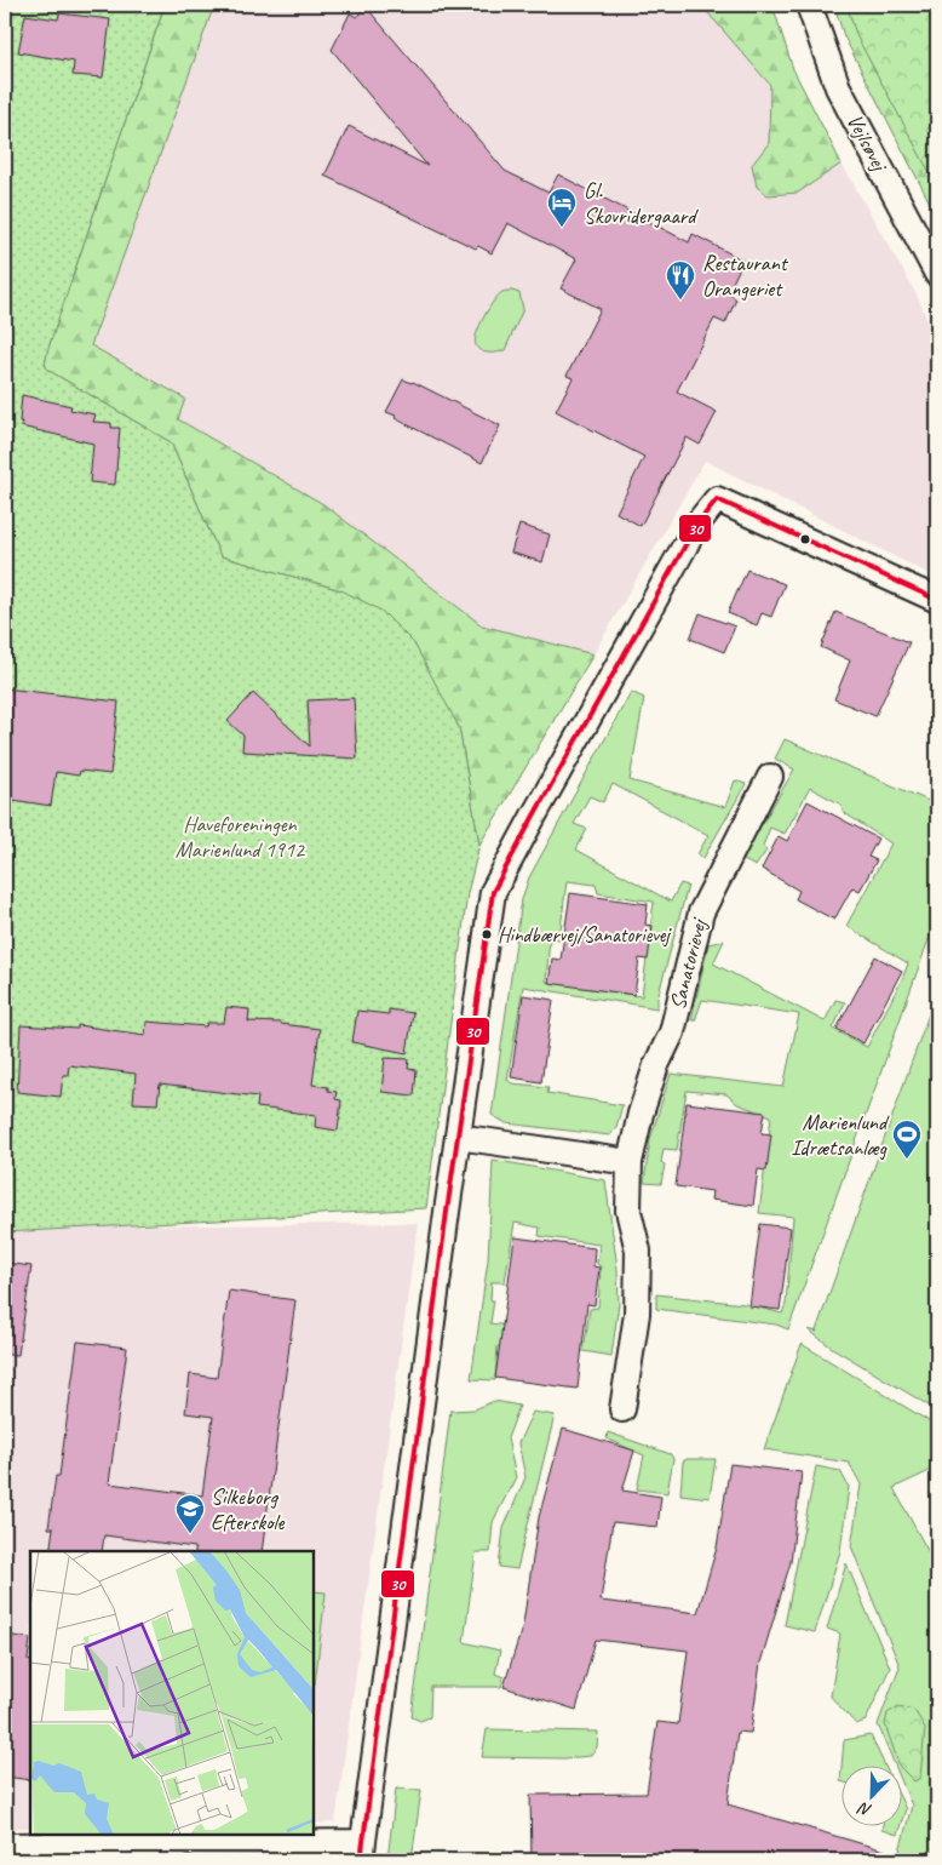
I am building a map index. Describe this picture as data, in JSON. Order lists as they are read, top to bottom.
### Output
{
  "streets": {
    "street": ["Vejlsøvej", "Sanatorievej"]
  },
  "parks": ["Haveforeningen Marienlund 1912"],
  "places": {
    "hotel": ["Gl. Skovridergaard"],
    "restaurant": ["Restaurant Orangeriet"],
    "other": ["Hindbærvej/Sanatorievej"],
    "sports": ["Marienlund Idrætsanlæg"],
    "school or university": ["Silkeborg Efterskole"]
  },
  "lines": ["transit line 30"],
  "north": "bottom left"
}
